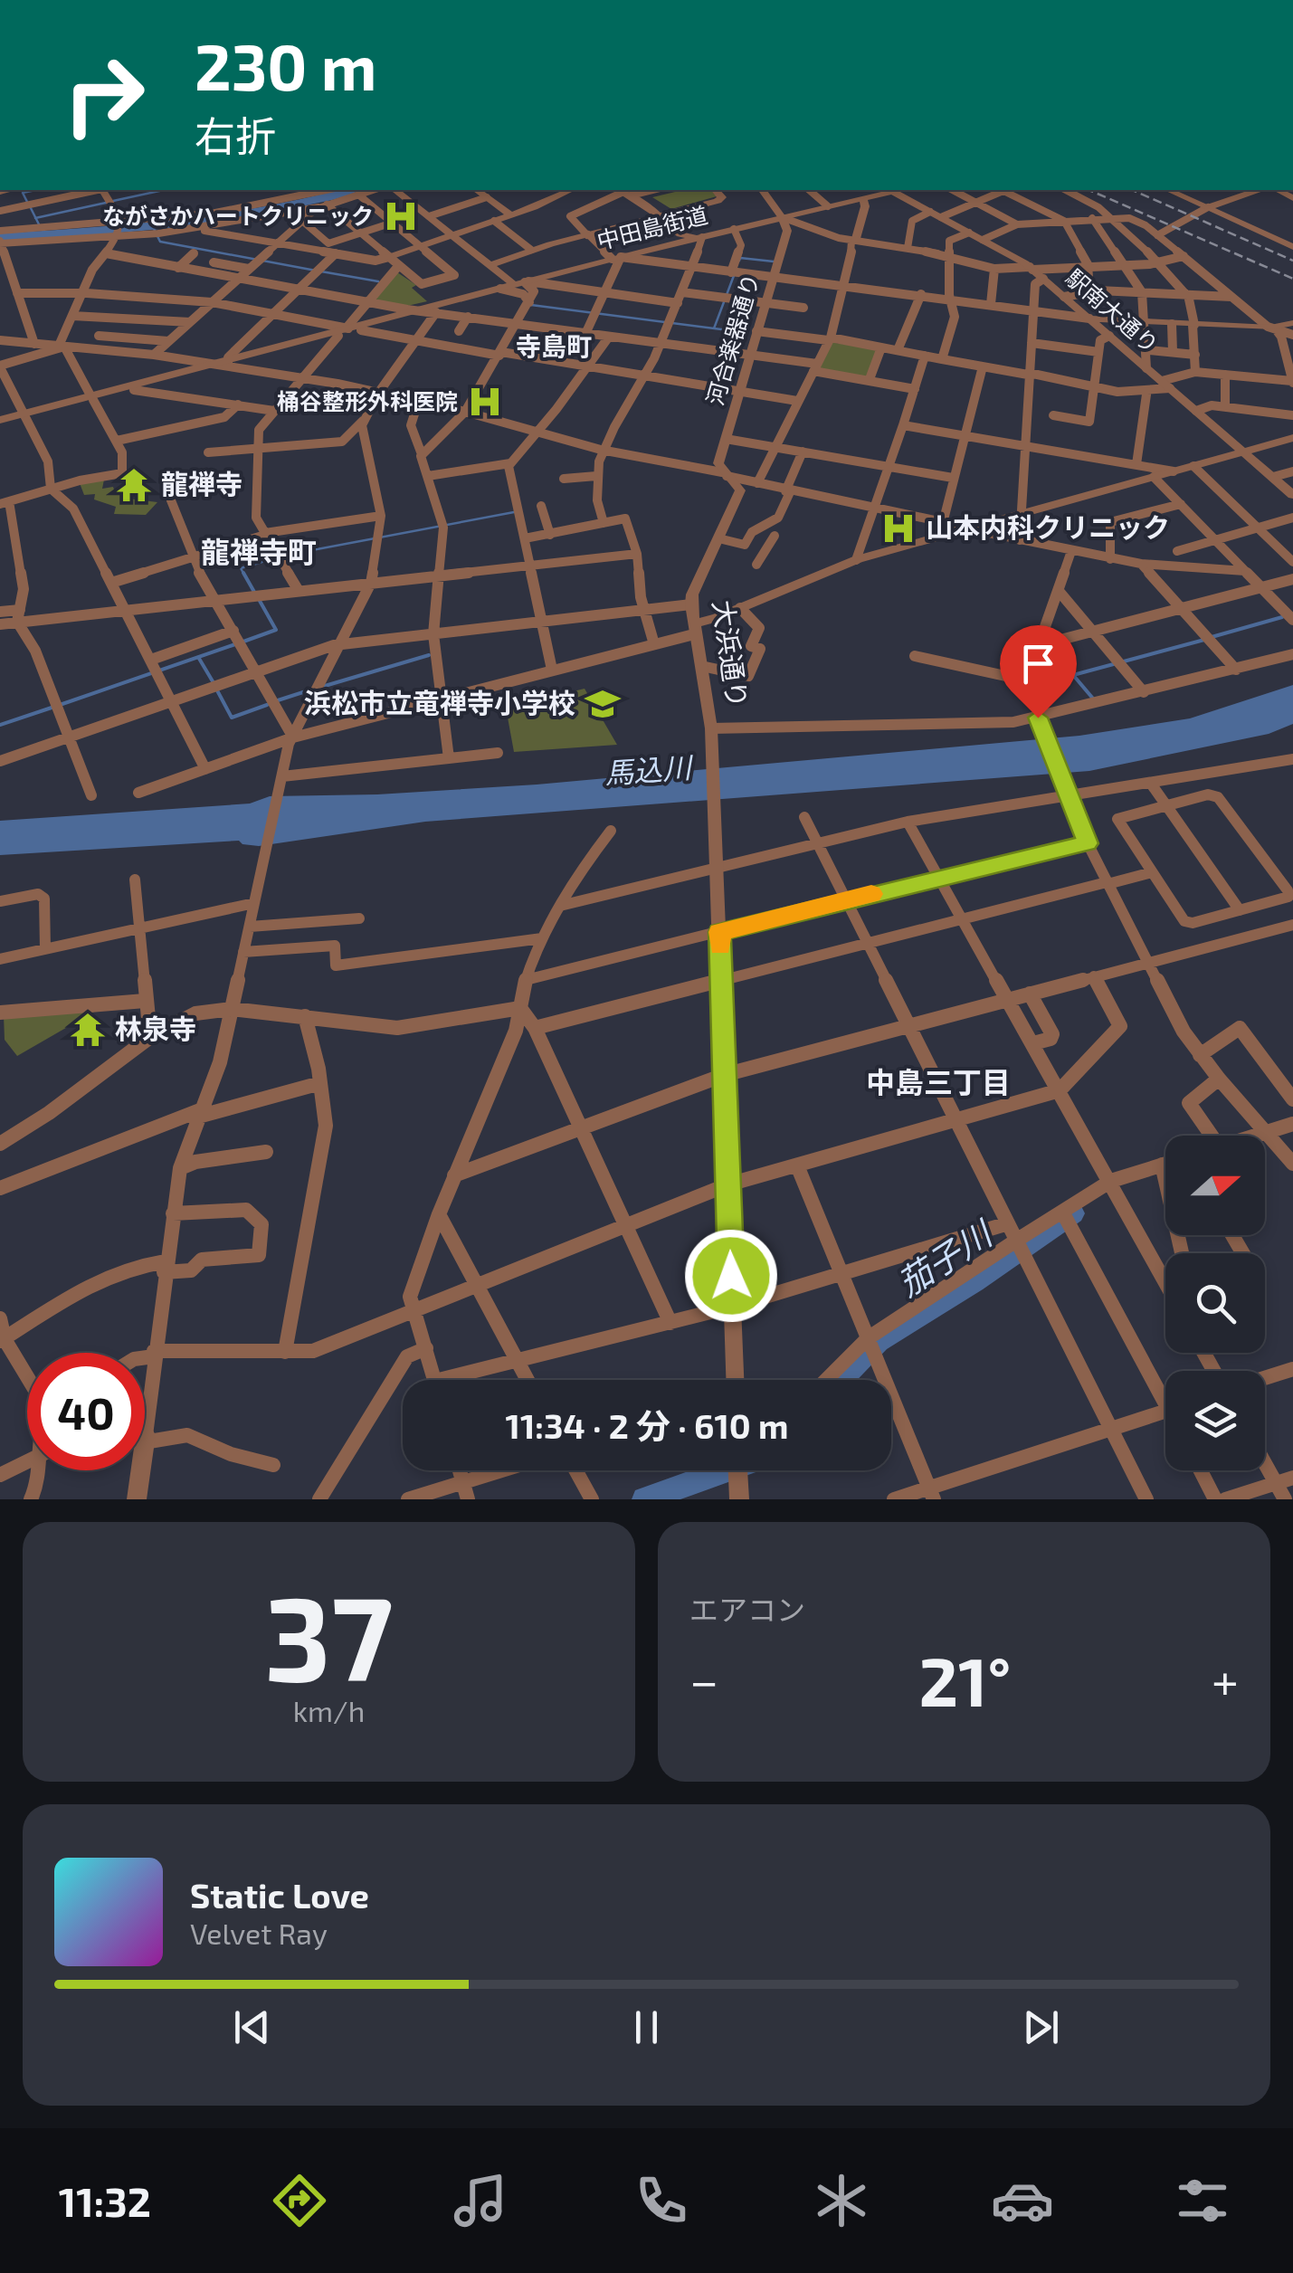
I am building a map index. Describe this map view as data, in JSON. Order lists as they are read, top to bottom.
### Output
{
  "streets": {
    "street": [
      "中田島街道",
      "駅南大通り",
      "河合楽器通り",
      "大浜通り"
    ]
  },
  "crossings": [
    ["中田島街道", "河合楽器通り"],
    ["河合楽器通り", "大浜通り"]
  ],
  "districts": ["寺島町", "龍禅寺町", "中島三丁目"],
  "water": ["馬込川", "茄子川"],
  "places": {
    "hospital": ["ながさかハートクリニック", "桶谷整形外科医院", "山本内科クリニック"],
    "temple": ["龍禅寺", "林泉寺"],
    "school or university": ["浜松市立竜禅寺小学校"]
  },
  "north": "right",
  "page": {
    "turn": ["230 m", "右折"],
    "limit": "40",
    "trip": "11:34 · 2 分 · 610 m",
    "tile": [
      ["37", "km/h"],
      "エアコン"
    ],
    "heat": ["−", "21°", "+"],
    "song": ["Static Love", "Velvet Ray"],
    "tabs": "11:32"
  }
}
